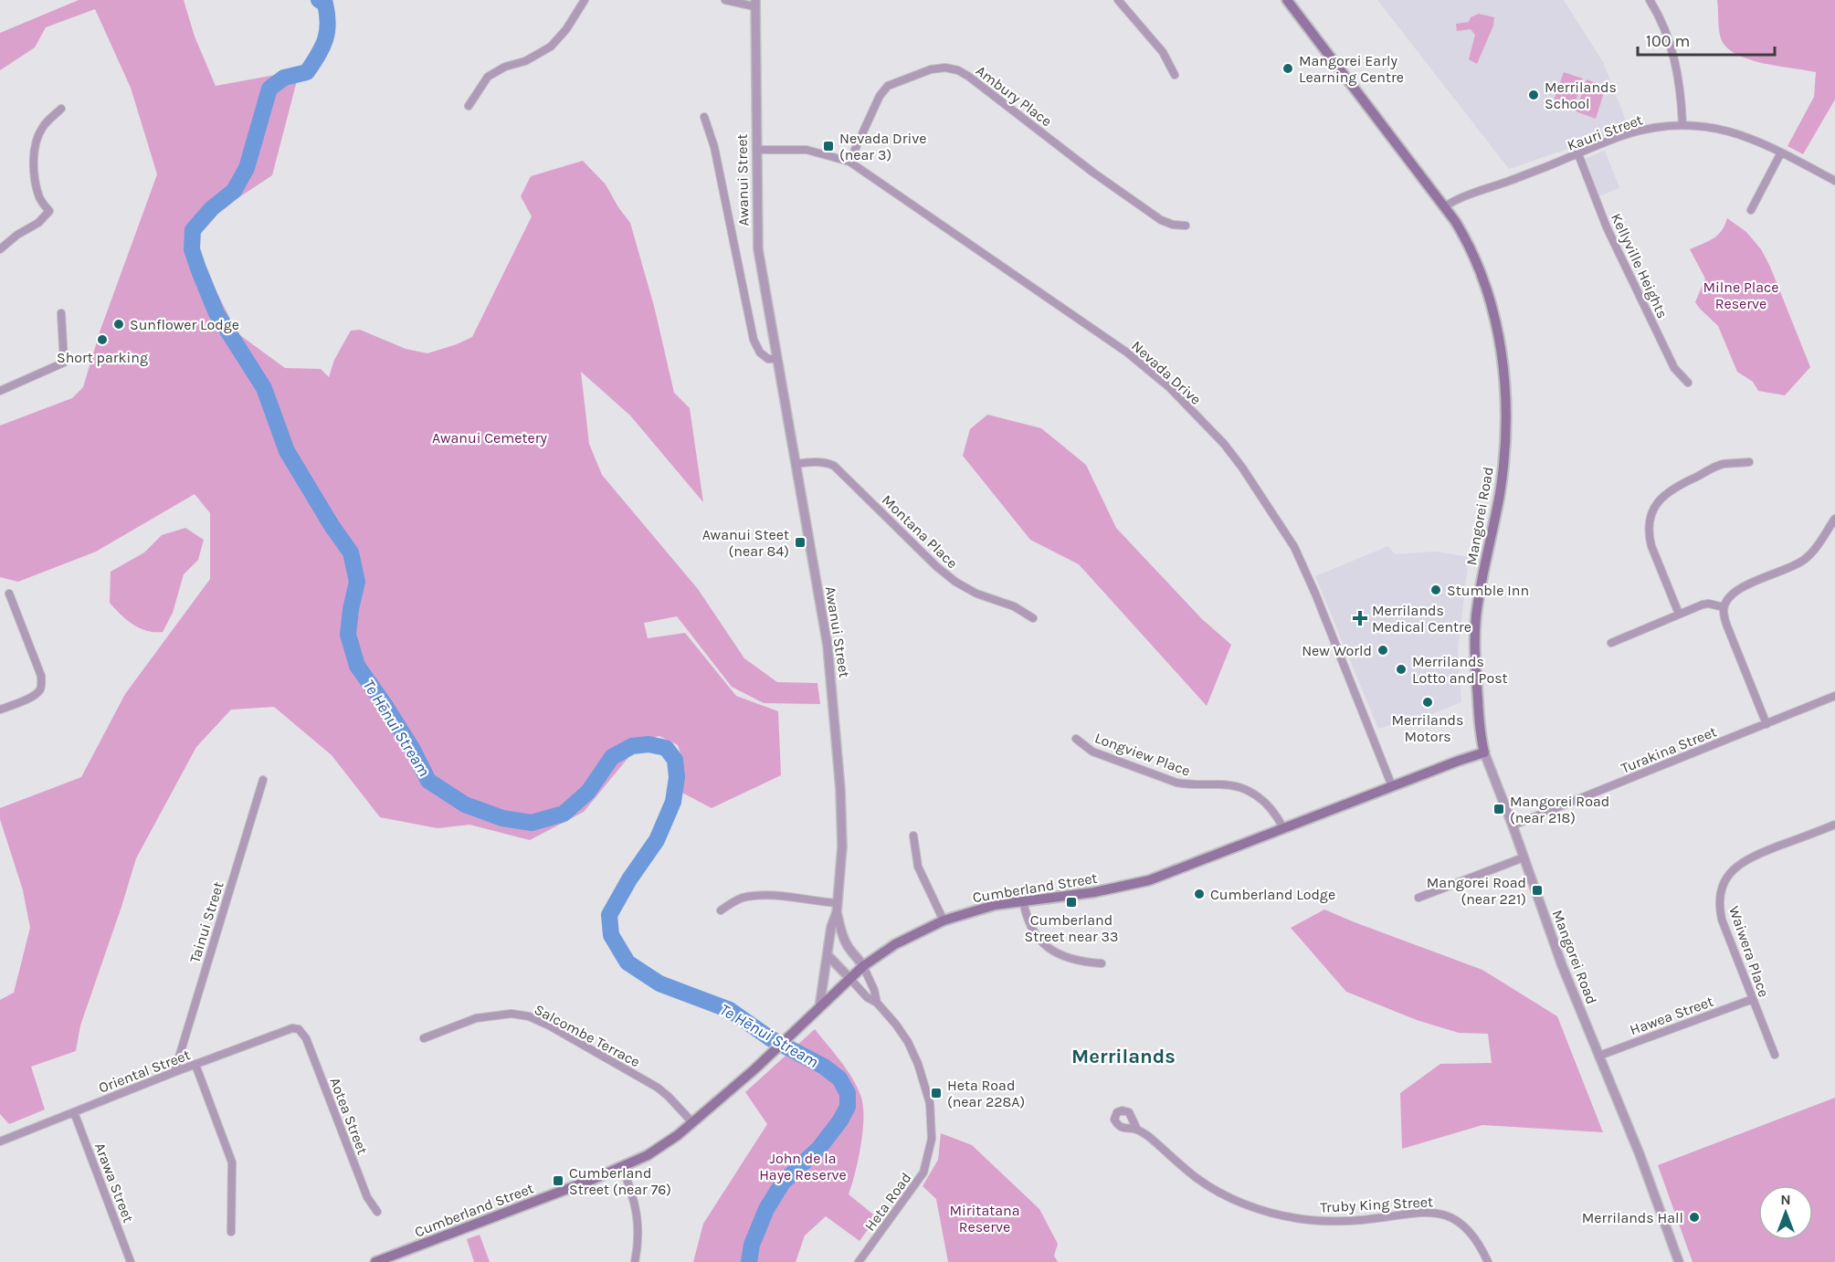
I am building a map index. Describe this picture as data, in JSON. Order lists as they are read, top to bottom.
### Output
{
  "streets": {
    "main road": ["Mangorei Road", "Cumberland Street"],
    "street": [
      "Ambury Place",
      "Kauri Street",
      "Awanui Street",
      "Kellyville Heights",
      "Nevada Drive",
      "Montana Place",
      "Turakina Street",
      "Longview Place",
      "Tainui Street",
      "Waiwera Place",
      "Hawea Street",
      "Salcombe Terrace",
      "Oriental Street",
      "Aotea Street",
      "Arawa Street",
      "Heta Road",
      "Truby King Street"
    ]
  },
  "crossings": [
    ["Ambury Place", "Nevada Drive"],
    ["Kauri Street", "Kellyville Heights"],
    ["Kauri Street", "Mangorei Road"],
    ["Awanui Street", "Nevada Drive"],
    ["Awanui Street", "Montana Place"],
    ["Awanui Street", "Cumberland Street"],
    ["Awanui Street", "Heta Road"],
    ["Nevada Drive", "Cumberland Street"],
    ["Mangorei Road", "Turakina Street"],
    ["Mangorei Road", "Cumberland Street"],
    ["Mangorei Road", "Hawea Street"],
    ["Longview Place", "Cumberland Street"],
    ["Cumberland Street", "Salcombe Terrace"],
    ["Cumberland Street", "Heta Road"],
    ["Tainui Street", "Oriental Street"],
    ["Waiwera Place", "Hawea Street"],
    ["Oriental Street", "Aotea Street"],
    ["Oriental Street", "Arawa Street"]
  ],
  "districts": ["Merrilands"],
  "water": ["Te Hēnui Stream"],
  "parks": [
    "Milne Place Reserve",
    "Awanui Cemetery",
    "John de la Haye Reserve",
    "Miritatana Reserve"
  ],
  "places": {
    "other": [
      "Mangorei Early Learning Centre",
      "Merrilands School",
      "Sunflower Lodge",
      "Short parking",
      "Stumble Inn",
      "New World",
      "Merrilands Lotto and Post",
      "Merrilands Motors",
      "Cumberland Lodge",
      "Merrilands Hall"
    ],
    "transit": [
      "Nevada Drive (near 3)",
      "Awanui Steet (near 84)",
      "Mangorei Road (near 218)",
      "Mangorei Road (near 221)",
      "Cumberland Street near 33",
      "Heta Road (near 228A)",
      "Cumberland Street (near 76)"
    ],
    "health": ["Merrilands Medical Centre"]
  },
  "scale_bar": "100 m",
  "north": "top"
}
